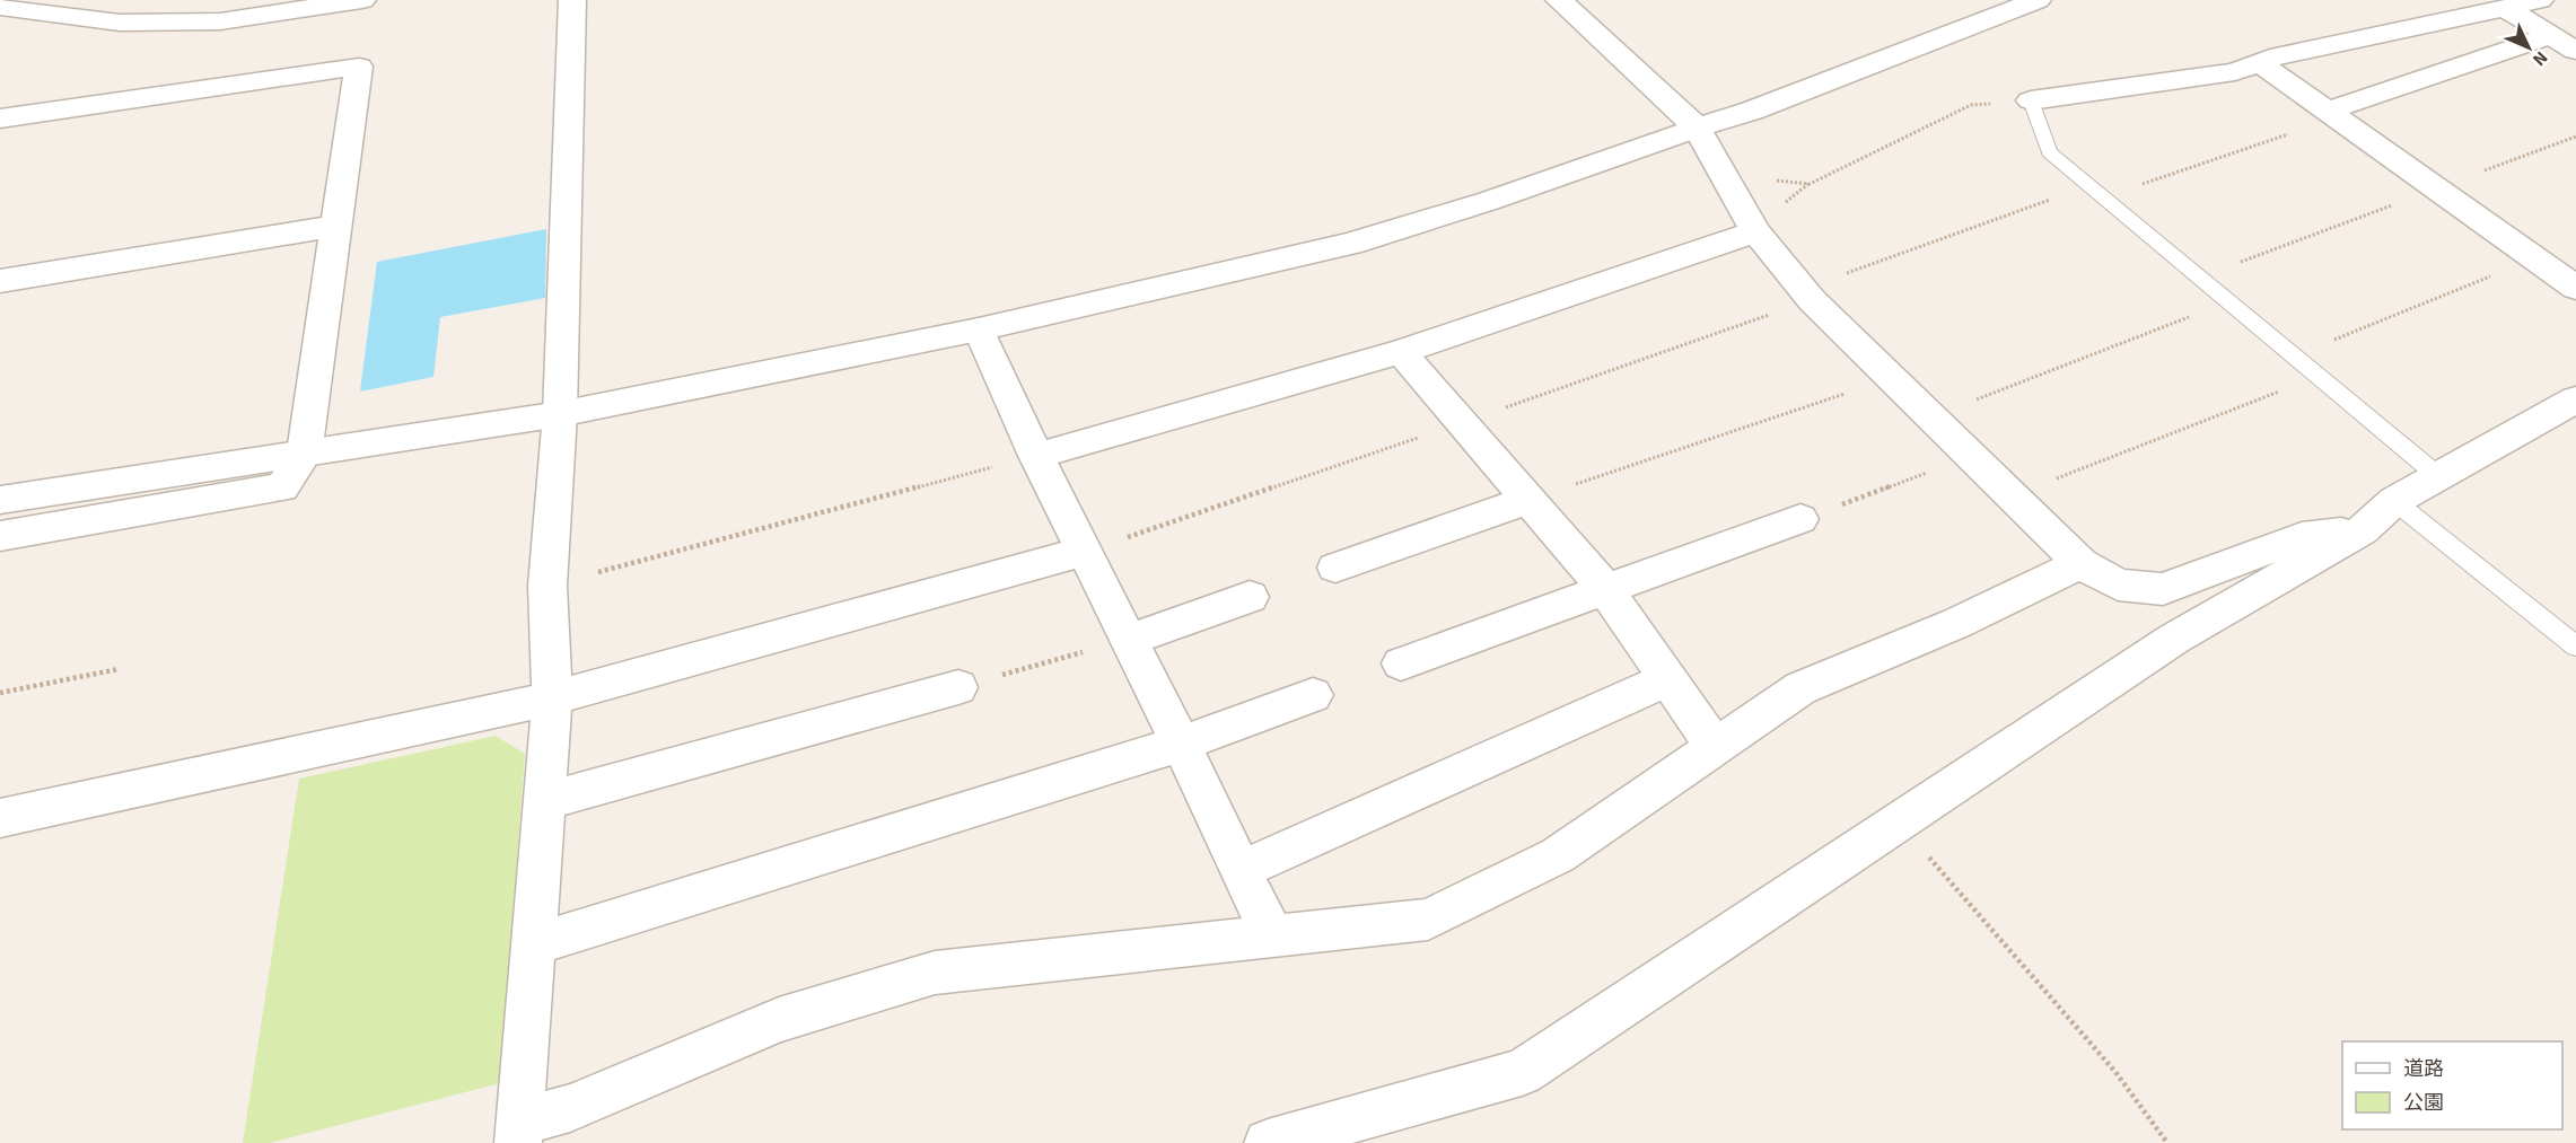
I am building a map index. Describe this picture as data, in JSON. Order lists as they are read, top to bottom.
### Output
{
  "legend": ["道路", "公園"],
  "north": "bottom right"
}
